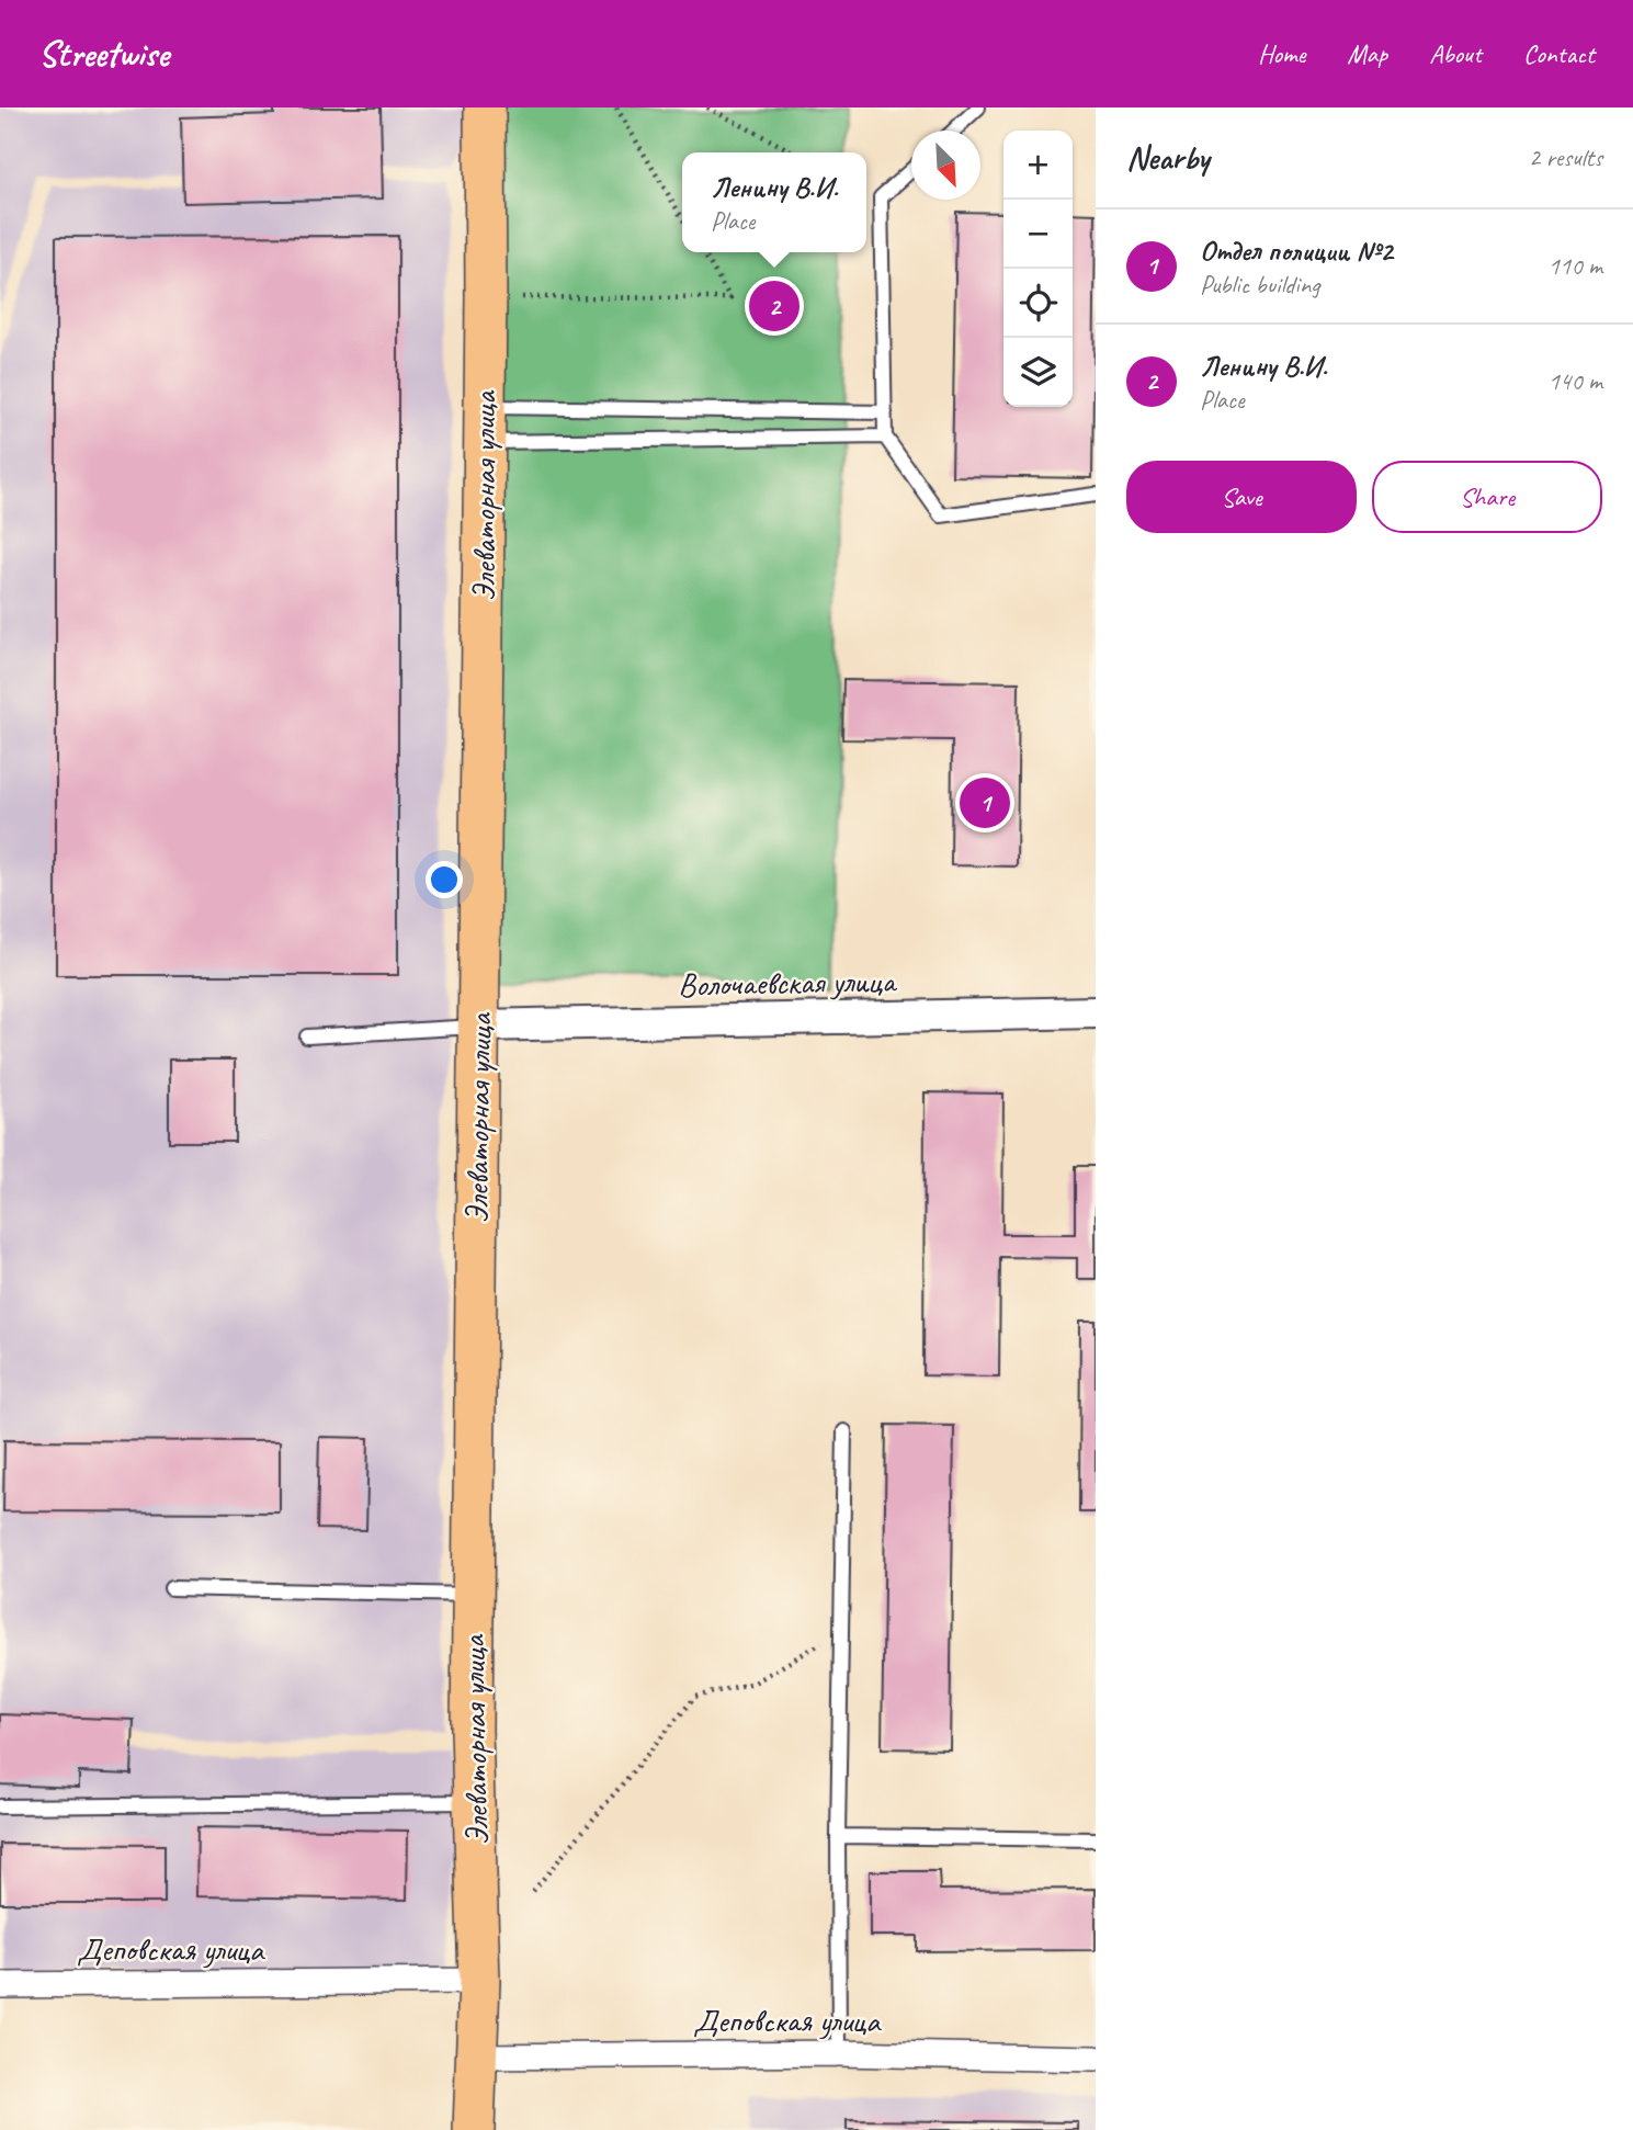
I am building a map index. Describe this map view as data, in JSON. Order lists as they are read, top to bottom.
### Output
{
  "streets": {
    "main road": ["Элеваторная улица"],
    "street": ["Волочаевская улица", "Деповская улица"]
  },
  "crossings": [
    ["Элеваторная улица", "Волочаевская улица"],
    ["Элеваторная улица", "Деповская улица"]
  ],
  "north": "bottom right",
  "page": {
    "header": "Streetwise",
    "nav": [
      "Home",
      "Map",
      "About",
      "Contact"
    ],
    "heading": ["Nearby", "2 results"],
    "map_buttons": ["+", "−"],
    "popup": ["Ленину В.И.", "Place"],
    "list": [
      {
        "mark": "1",
        "name": "Отдел полиции №2",
        "note": "Public building",
        "value": "110 m"
      },
      {
        "mark": "2",
        "name": "Ленину В.И.",
        "note": "Place",
        "value": "140 m"
      }
    ],
    "pins": ["2", "1"],
    "buttons": ["Save", "Share"]
  }
}
